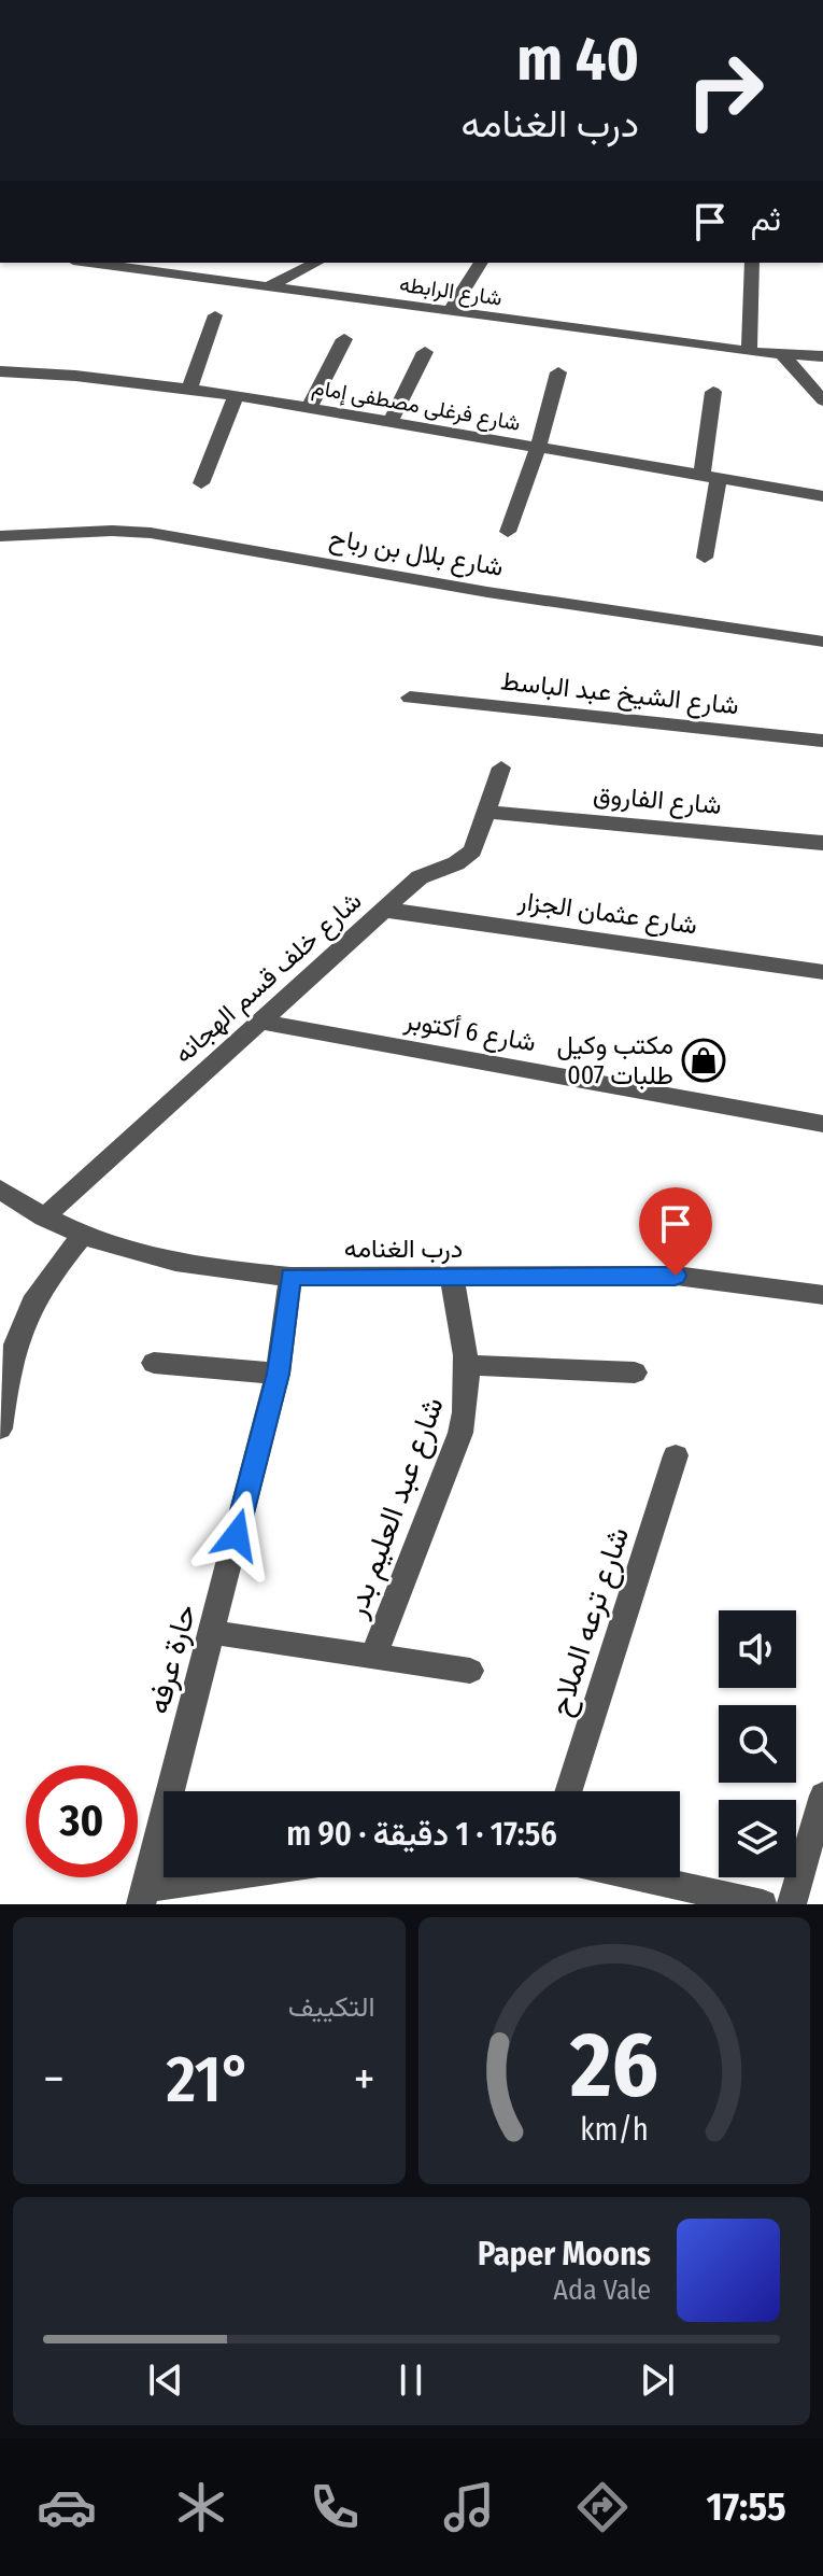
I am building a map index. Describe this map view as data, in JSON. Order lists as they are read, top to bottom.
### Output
{
  "streets": {
    "street": [
      "شارع الرابطه",
      "شارع فرغلى مصطفى إمام",
      "شارع بلال بن رباح",
      "شارع الشيخ عبد الباسط",
      "شارع الفاروق",
      "شارع عثمان الجزار",
      "شارع خلف قسم الهجانه",
      "شارع 6 أكتوبر",
      "درب الغنامه",
      "شارع عبد العليم بدر",
      "شارع ترعه الملاح",
      "حارة عرفه"
    ]
  },
  "crossings": [
    ["شارع الفاروق", "شارع خلف قسم الهجانه"],
    ["شارع عثمان الجزار", "شارع خلف قسم الهجانه"],
    ["شارع خلف قسم الهجانه", "شارع 6 أكتوبر"],
    ["شارع خلف قسم الهجانه", "درب الغنامه"],
    ["درب الغنامه", "شارع عبد العليم بدر"],
    ["درب الغنامه", "حارة عرفه"]
  ],
  "places": {
    "shop": ["مكتب وكيل طلبات 007"]
  },
  "page": {
    "turn": ["40 m", "درب الغنامه"],
    "then": "ثم",
    "limit": "30",
    "trip": "17:56 · 1 دقيقة · 90 m",
    "tile": "التكييف",
    "heat": ["−", "21°", "+"],
    "song": ["Paper Moons", "Ada Vale"],
    "tabs": "17:55",
    "gauge": ["26", "km/h"]
  }
}
